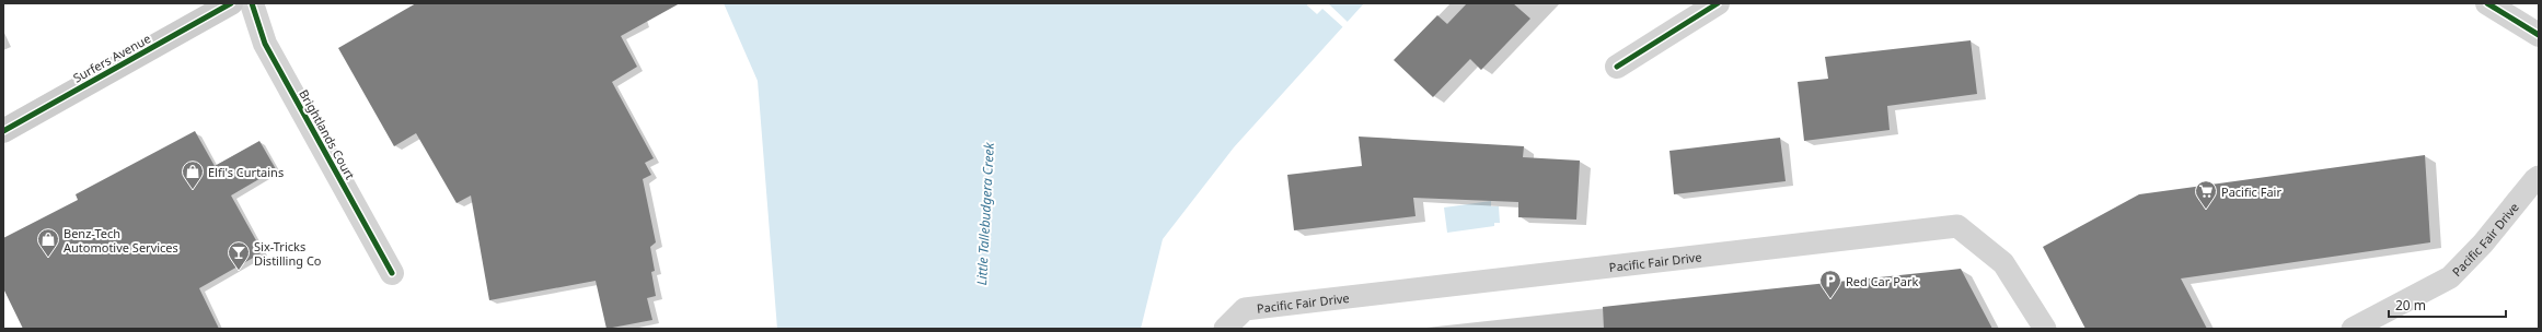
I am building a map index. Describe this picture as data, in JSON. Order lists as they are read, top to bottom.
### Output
{
  "streets": {
    "street": ["Surfers Avenue", "Brightlands Court"],
    "lane": ["Pacific Fair Drive"]
  },
  "water": ["Little Tallebudgera Creek"],
  "places": {
    "shop": ["Elfi's Curtains", "Benz-Tech Automotive Services"],
    "supermarket": ["Pacific Fair"],
    "bar": ["Six-Tricks Distilling Co"],
    "parking": ["Red Car Park"]
  },
  "scale_bar": "20 m"
}
